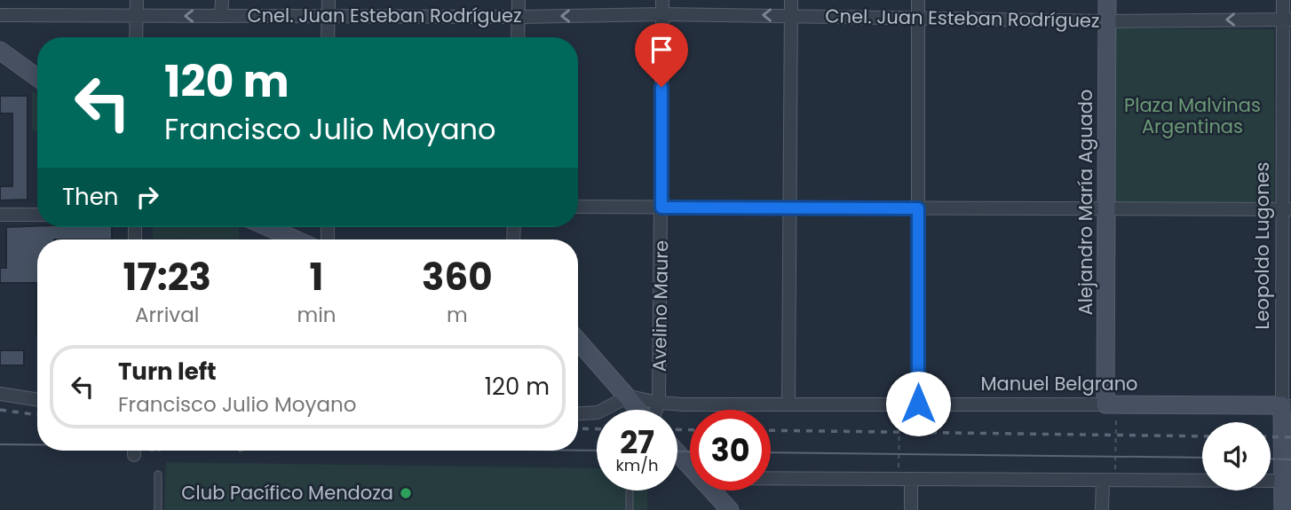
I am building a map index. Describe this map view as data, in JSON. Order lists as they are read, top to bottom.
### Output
{
  "streets": {
    "street": [
      "Cnel. Juan Esteban Rodríguez",
      "Alejandro María Aguado",
      "Leopoldo Lugones",
      "Avelino Maure",
      "Manuel Belgrano"
    ]
  },
  "crossings": [
    ["Cnel. Juan Esteban Rodríguez", "Alejandro María Aguado"],
    ["Cnel. Juan Esteban Rodríguez", "Leopoldo Lugones"],
    ["Cnel. Juan Esteban Rodríguez", "Avelino Maure"],
    ["Alejandro María Aguado", "Manuel Belgrano"],
    ["Leopoldo Lugones", "Manuel Belgrano"],
    ["Avelino Maure", "Manuel Belgrano"]
  ],
  "one_way": ["Cnel. Juan Esteban Rodríguez"],
  "parks": ["Plaza Malvinas Argentinas"],
  "places": ["Club Pacífico Mendoza"],
  "page": {
    "turn": ["120 m", "Francisco Julio Moyano"],
    "then": "Then",
    "eta": [
      "17:23",
      "Arrival",
      "1",
      "min",
      "360",
      "m"
    ],
    "list": [
      {
        "name": "Turn left",
        "note": "Francisco Julio Moyano",
        "value": "120 m"
      }
    ],
    "speed": "27 km/h",
    "limit": "30"
  }
}
